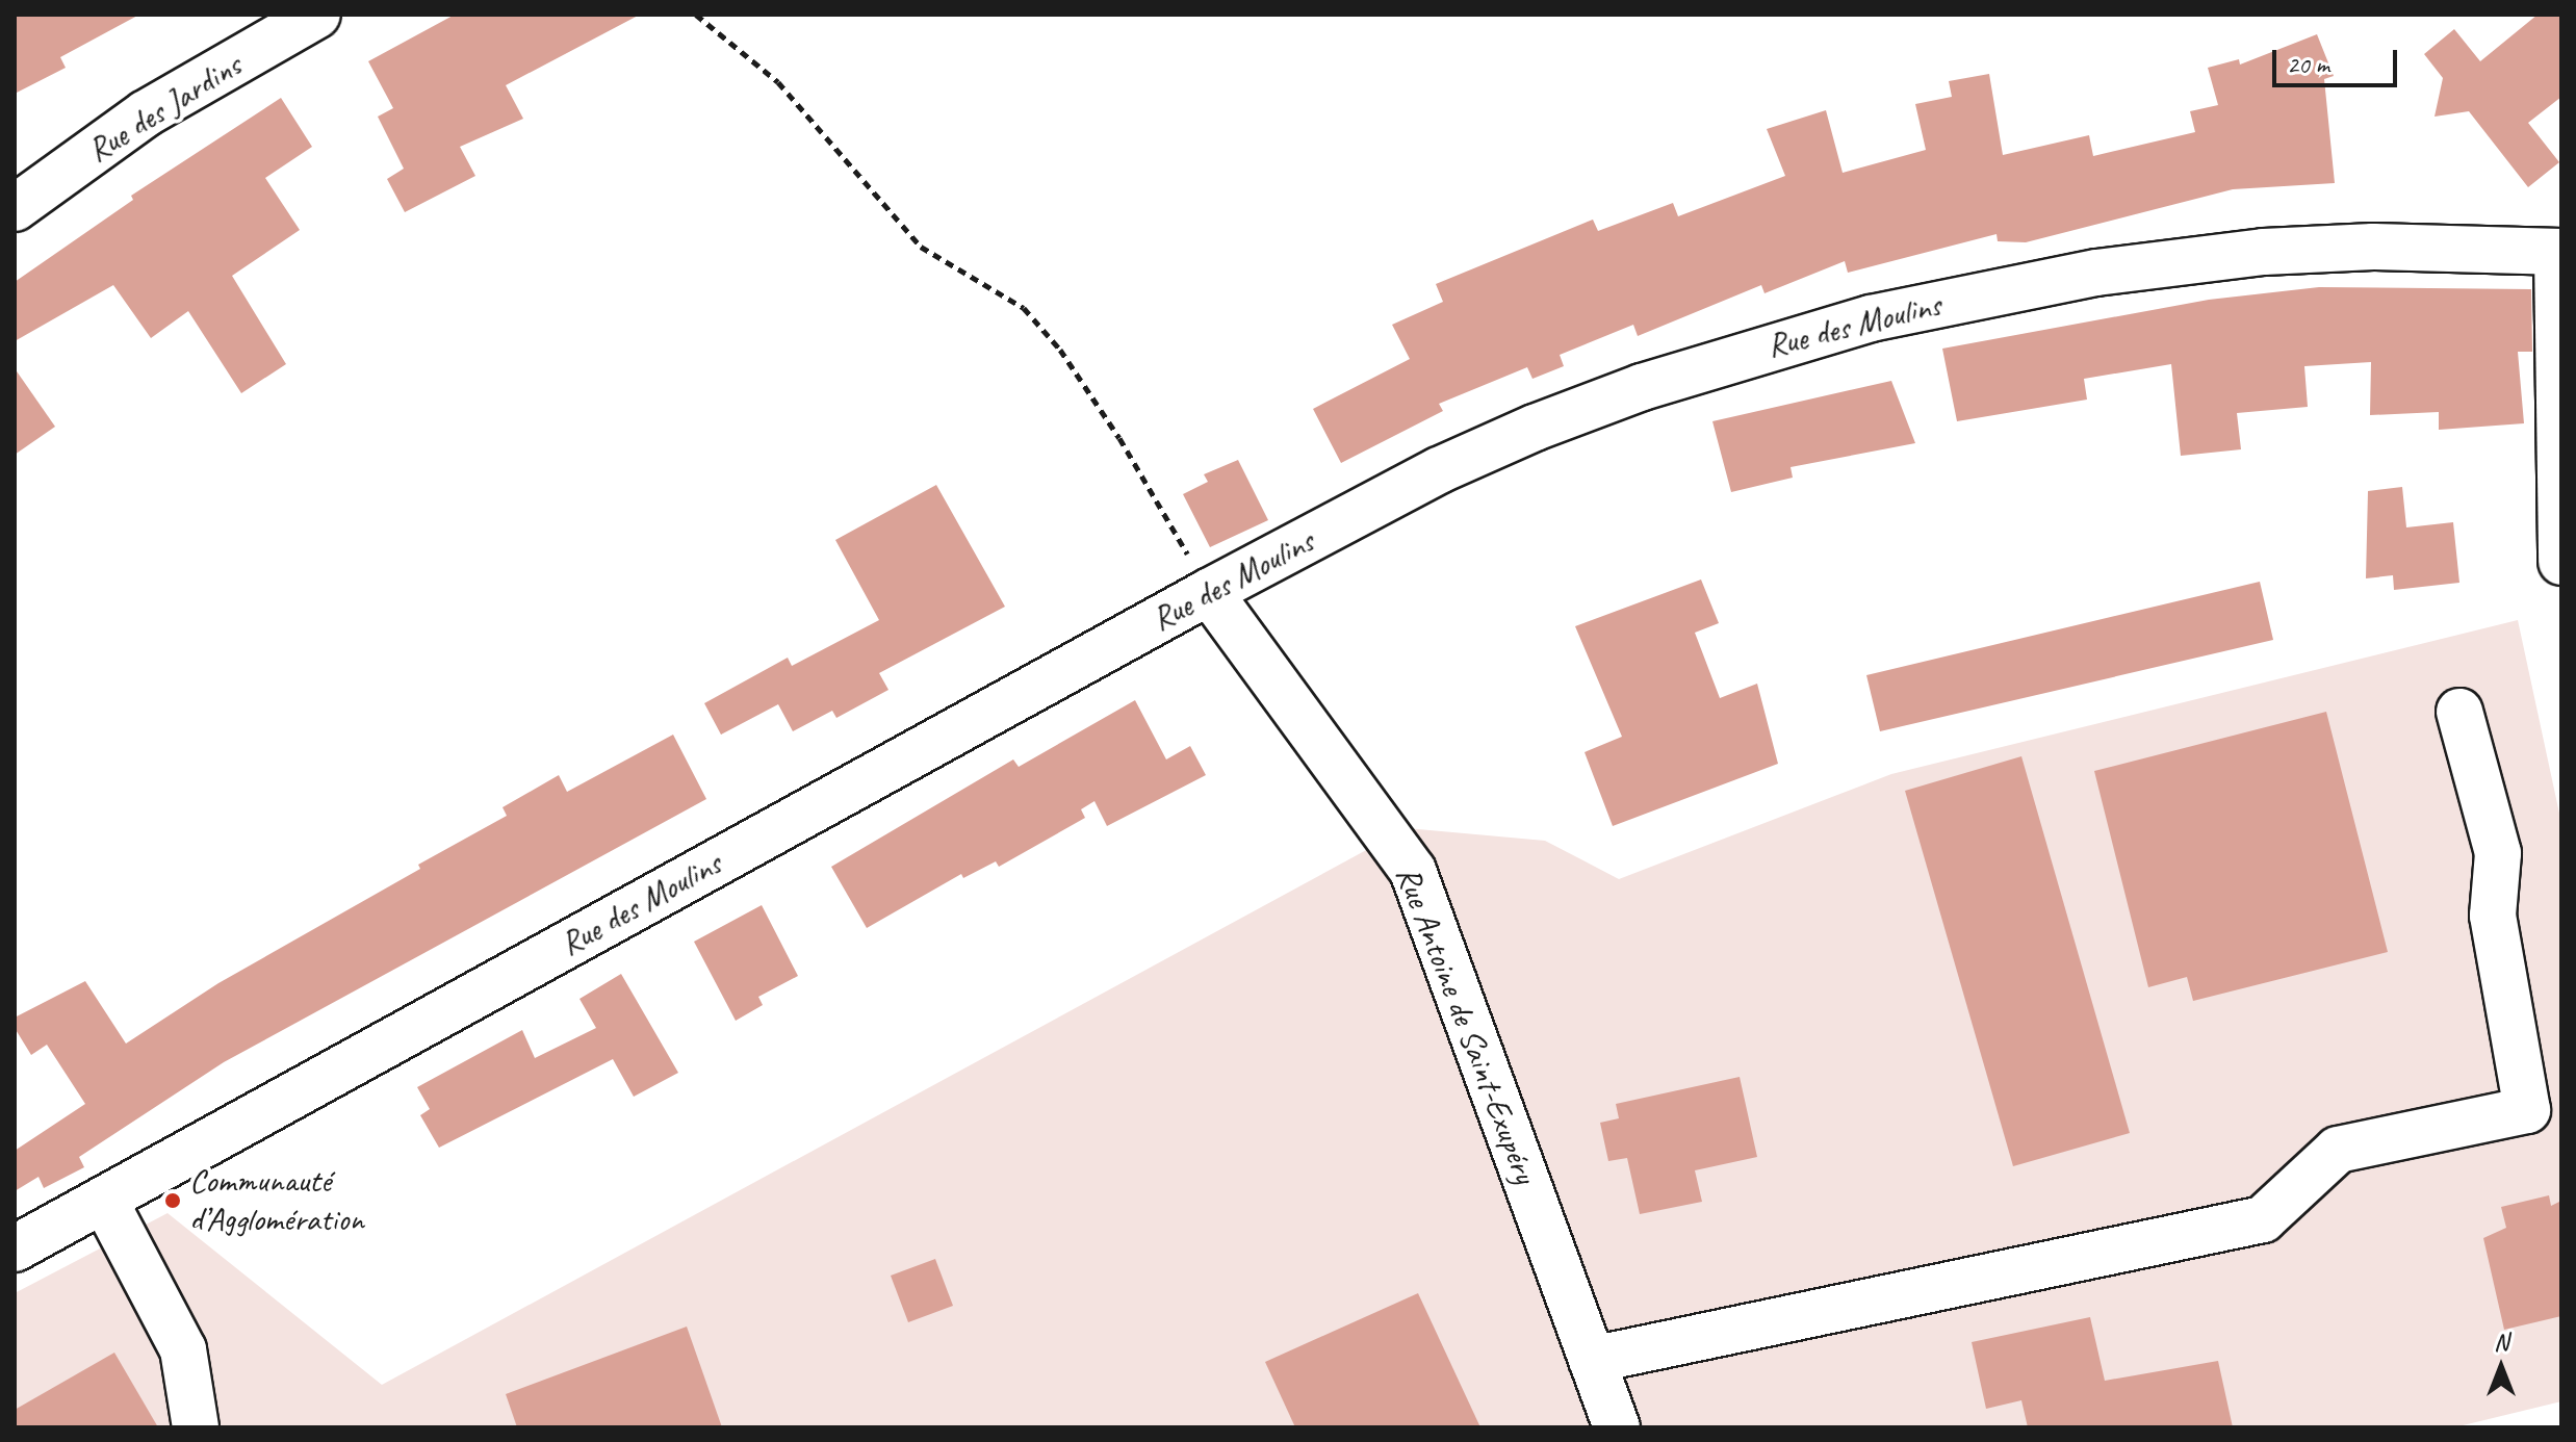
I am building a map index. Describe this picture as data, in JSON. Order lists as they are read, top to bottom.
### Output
{
  "streets": {
    "main road": ["Rue des Jardins", "Rue des Moulins", "Rue Antoine de Saint-Exupéry"]
  },
  "crossings": [
    ["Rue des Moulins", "Rue Antoine de Saint-Exupéry"]
  ],
  "places": ["Communauté d’Agglomération"],
  "scale_bar": "20 m",
  "north": "top"
}
